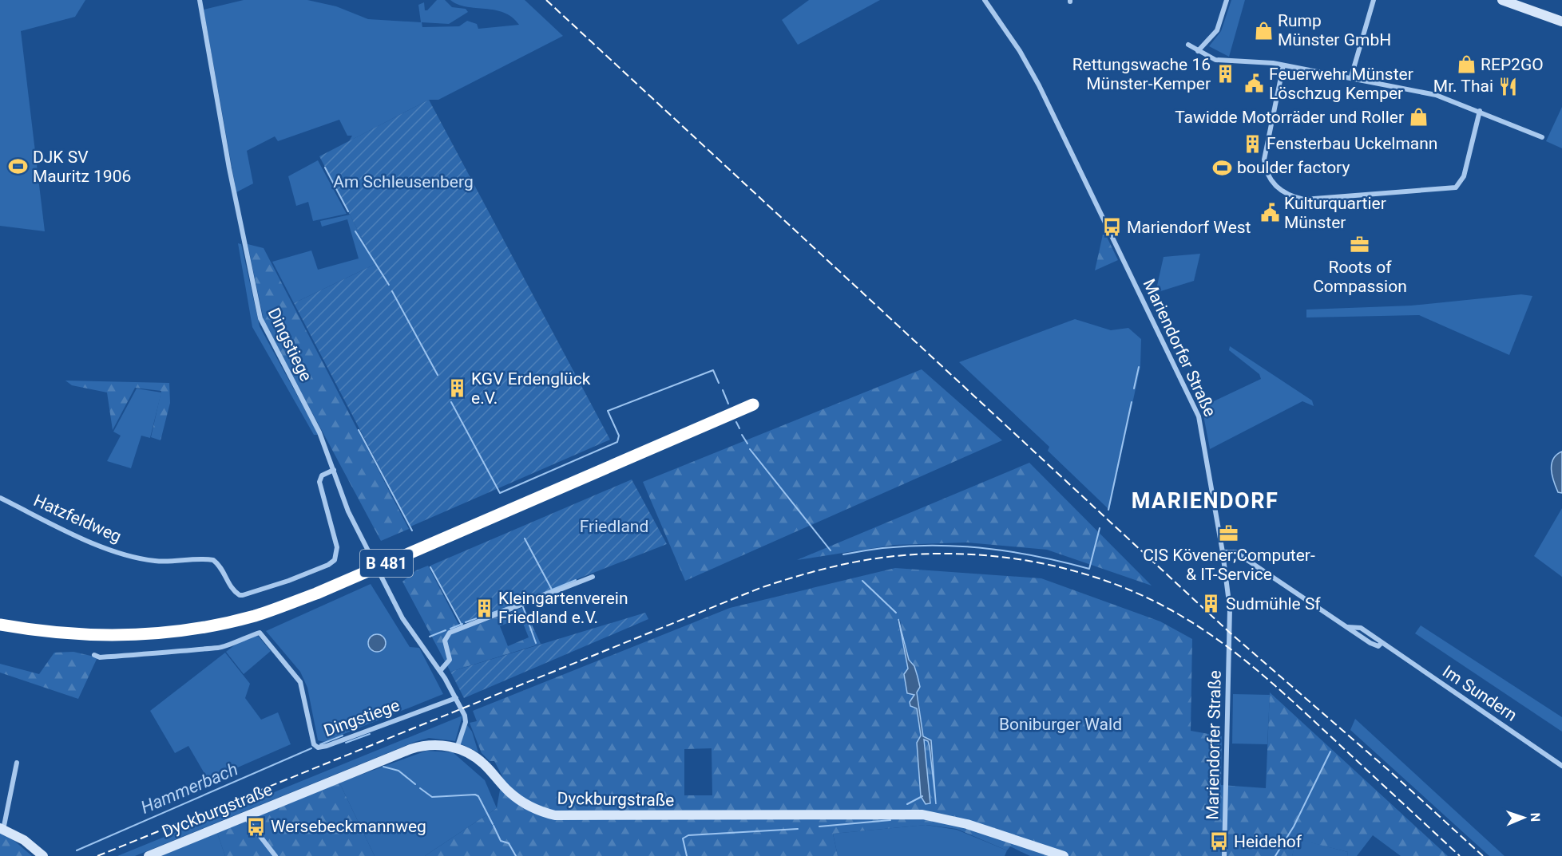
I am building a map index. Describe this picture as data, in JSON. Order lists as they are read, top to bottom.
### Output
{
  "streets": {
    "highway": ["B 481"],
    "street": [
      "Dingstiege",
      "Mariendorfer Straße",
      "Hatzfeldweg",
      "Im Sundern",
      "Dyckburgstraße"
    ]
  },
  "crossings": [
    ["Dingstiege", "Hatzfeldweg"],
    ["Dingstiege", "Dyckburgstraße"],
    ["Mariendorfer Straße", "Im Sundern"]
  ],
  "districts": ["MARIENDORF"],
  "water": ["Hammerbach"],
  "parks": ["Am Schleusenberg", "Friedland", "Boniburger Wald"],
  "places": {
    "shop": ["Rump Münster GmbH", "REP2GO", "Tawidde Motorräder und Roller"],
    "building": [
      "Rettungswache 16 Münster-Kemper",
      "Fensterbau Uckelmann",
      "KGV Erdenglück e.V.",
      "Sudmühle Sf",
      "Kleingartenverein Friedland e.V."
    ],
    "public building": ["Feuerwehr Münster Löschzug Kemper", "Kulturquartier Münster"],
    "restaurant": ["Mr. Thai"],
    "sports": ["DJK SV Mauritz 1906", "boulder factory"],
    "bus stop": ["Mariendorf West", "Wersebeckmannweg", "Heidehof"],
    "office": ["Roots of Compassion", "CIS Kövener;Computer- & IT-Service"]
  },
  "north": "right"
}
